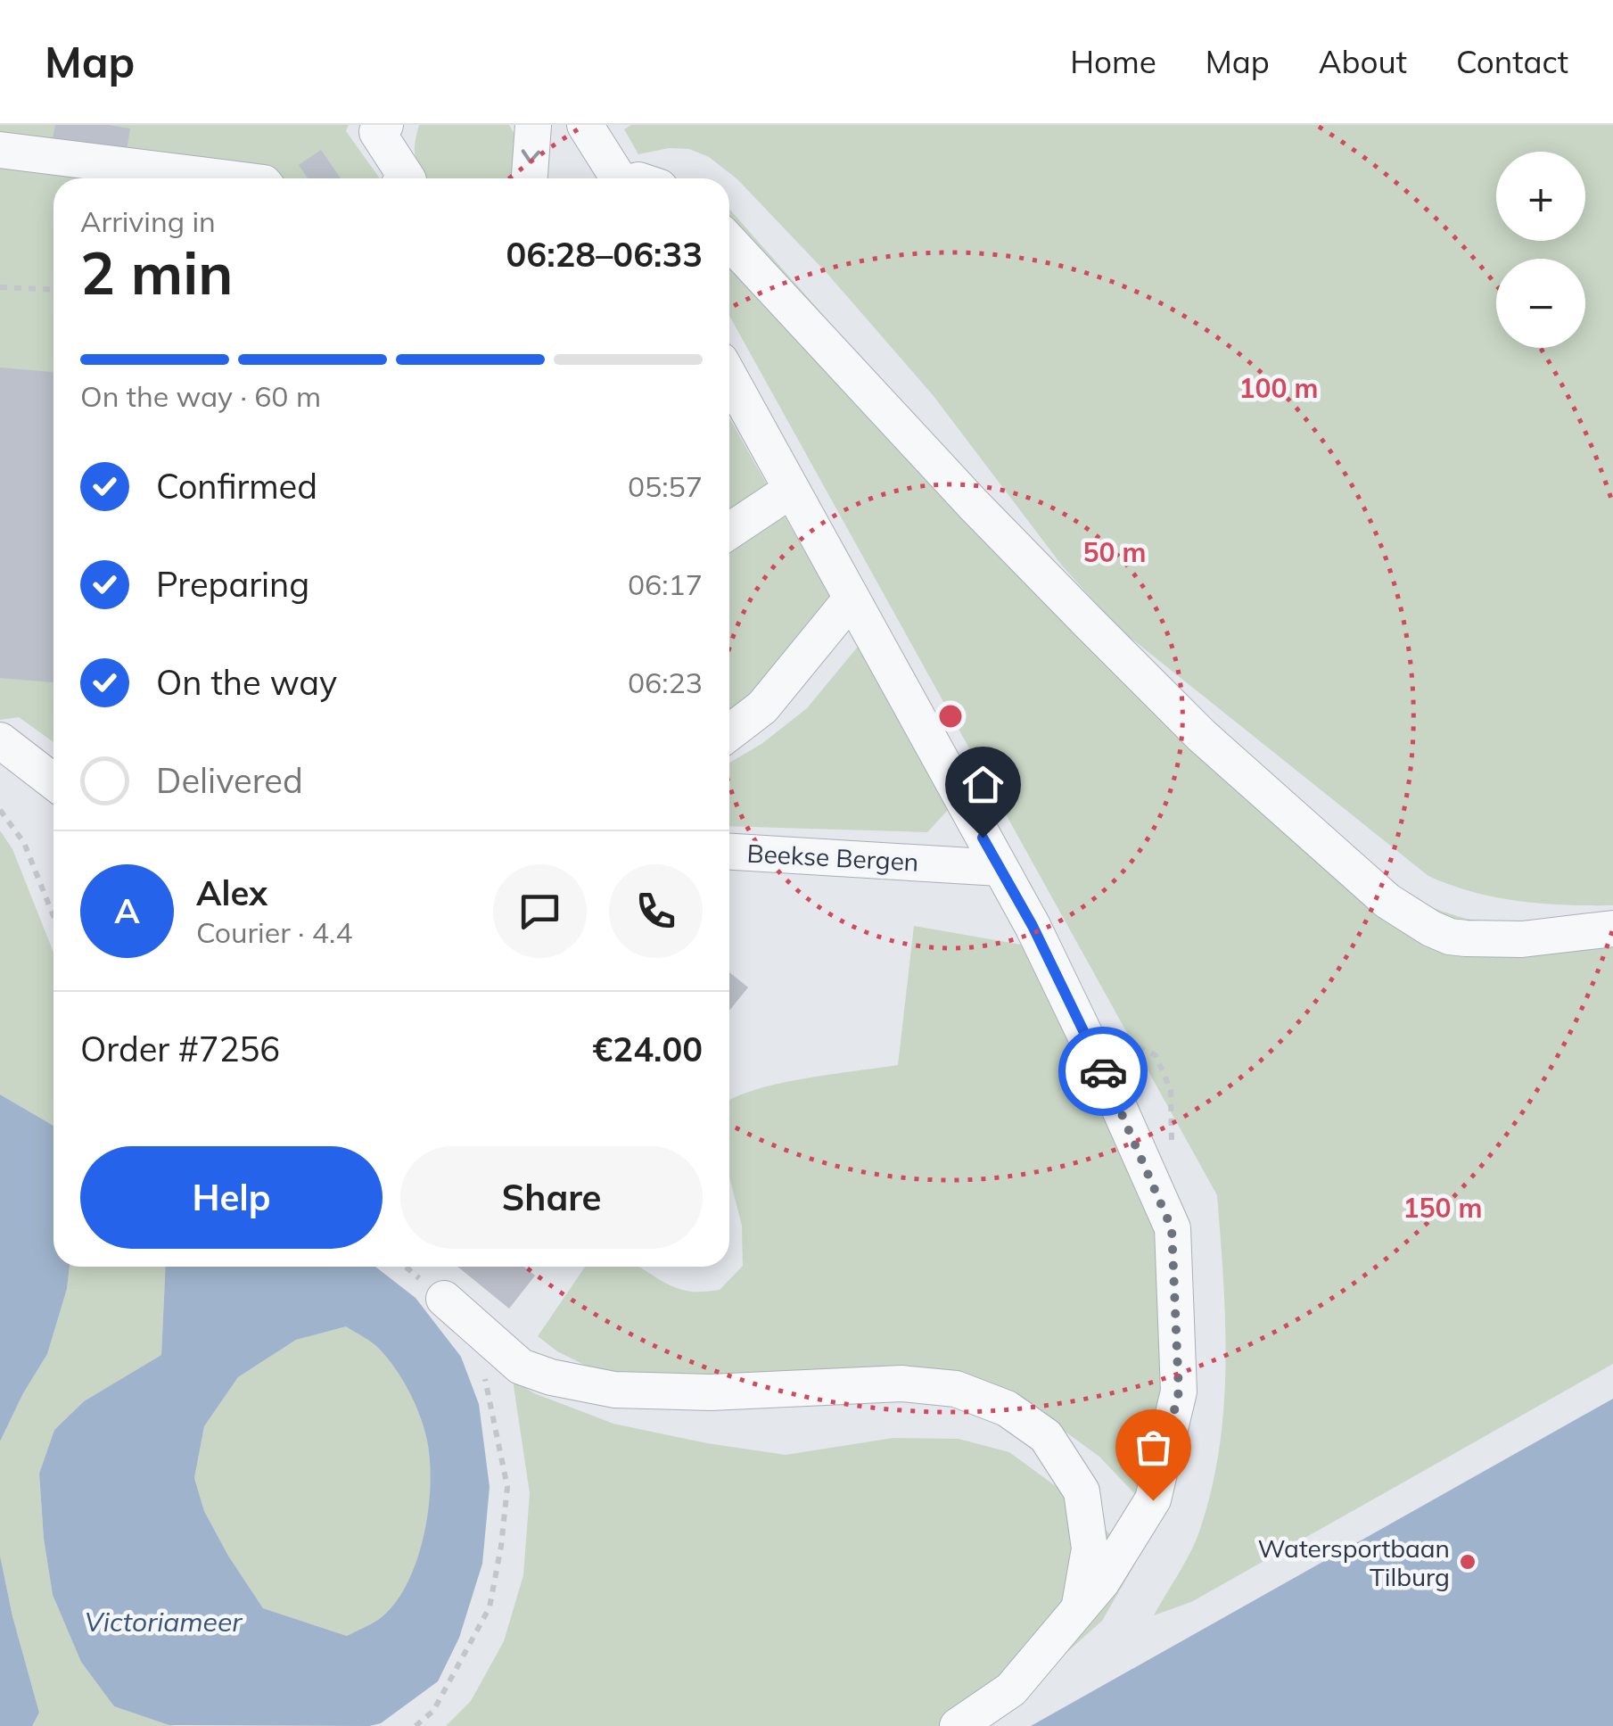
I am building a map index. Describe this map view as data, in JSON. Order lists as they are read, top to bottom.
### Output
{
  "streets": {
    "street": ["Beekse Bergen"]
  },
  "water": ["Victoriameer"],
  "places": ["Watersportbaan Tilburg"],
  "page": {
    "header": "Map",
    "nav": [
      "Home",
      "Map",
      "About",
      "Contact"
    ],
    "map_buttons": ["+", "−"],
    "heading": ["2 min", "Arriving in", "06:28–06:33"],
    "panel": [
      "Alex",
      "Courier · 4.4",
      "Order #7256",
      "€24.00"
    ],
    "bar": "On the way · 60 m",
    "list": [
      ["Confirmed", "05:57"],
      ["Preparing", "06:17"],
      ["On the way", "06:23"],
      "Delivered"
    ],
    "round": "A",
    "buttons": ["Help", "Share"]
  },
  "rings": ["100 m", "50 m", "150 m"]
}
